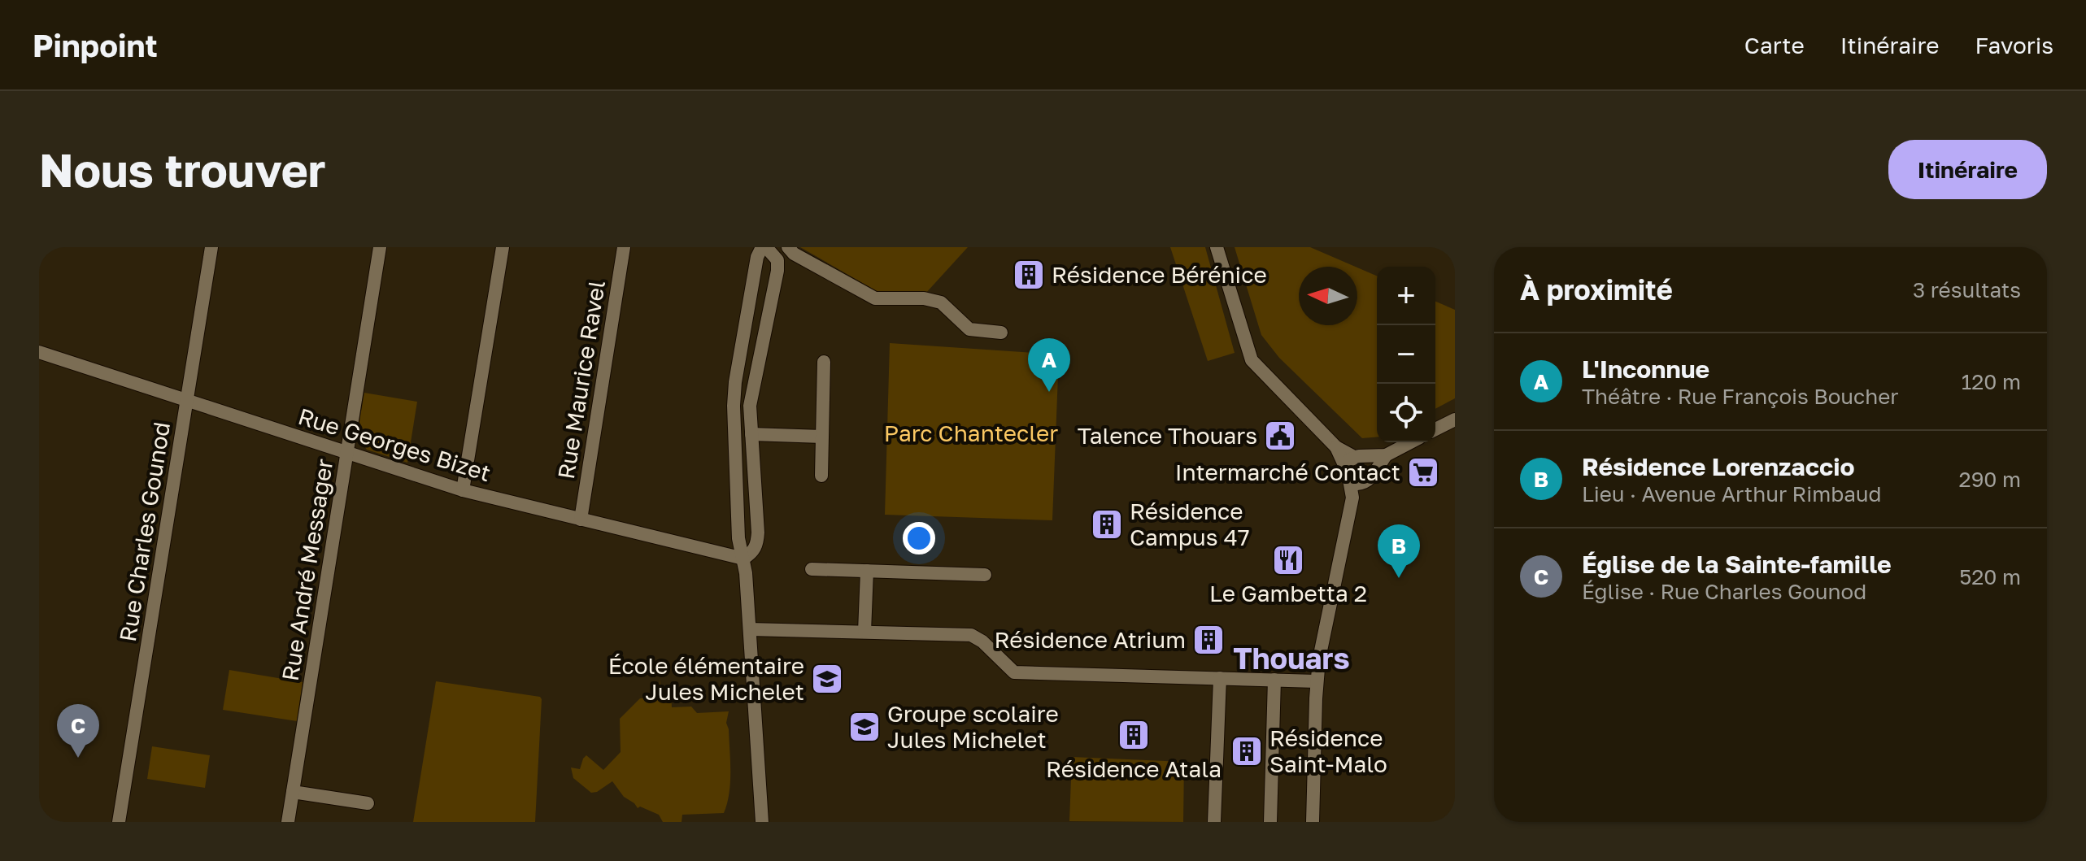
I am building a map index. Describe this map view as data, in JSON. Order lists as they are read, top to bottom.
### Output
{
  "streets": {
    "street": [
      "Rue Maurice Ravel",
      "Rue Georges Bizet",
      "Rue Charles Gounod",
      "Rue André Messager"
    ]
  },
  "crossings": [
    ["Rue Maurice Ravel", "Rue Georges Bizet"],
    ["Rue Georges Bizet", "Rue Charles Gounod"],
    ["Rue Georges Bizet", "Rue André Messager"]
  ],
  "districts": ["Thouars"],
  "parks": ["Parc Chantecler"],
  "places": {
    "building": [
      "Résidence Bérénice",
      "Résidence Campus 47",
      "Résidence Atrium",
      "Résidence Atala",
      "Résidence Saint-Malo"
    ],
    "public building": ["Talence Thouars"],
    "supermarket": ["Intermarché Contact"],
    "restaurant": ["Le Gambetta 2"],
    "school or university": ["École élémentaire Jules Michelet", "Groupe scolaire Jules Michelet"]
  },
  "north": "left",
  "page": {
    "header": "Pinpoint",
    "nav": ["Carte", "Itinéraire", "Favoris"],
    "buttons": "Itinéraire",
    "title": "Nous trouver",
    "heading": ["À proximité", "3 résultats"],
    "map_buttons": ["+", "−"],
    "list": [
      {
        "mark": "A",
        "name": "L'Inconnue",
        "note": "Théâtre · Rue François Boucher",
        "value": "120 m"
      },
      {
        "mark": "B",
        "name": "Résidence Lorenzaccio",
        "note": "Lieu · Avenue Arthur Rimbaud",
        "value": "290 m"
      },
      {
        "mark": "C",
        "name": "Église de la Sainte-famille",
        "note": "Église · Rue Charles Gounod",
        "value": "520 m"
      }
    ],
    "pins": ["A", "B", "C"]
  }
}
